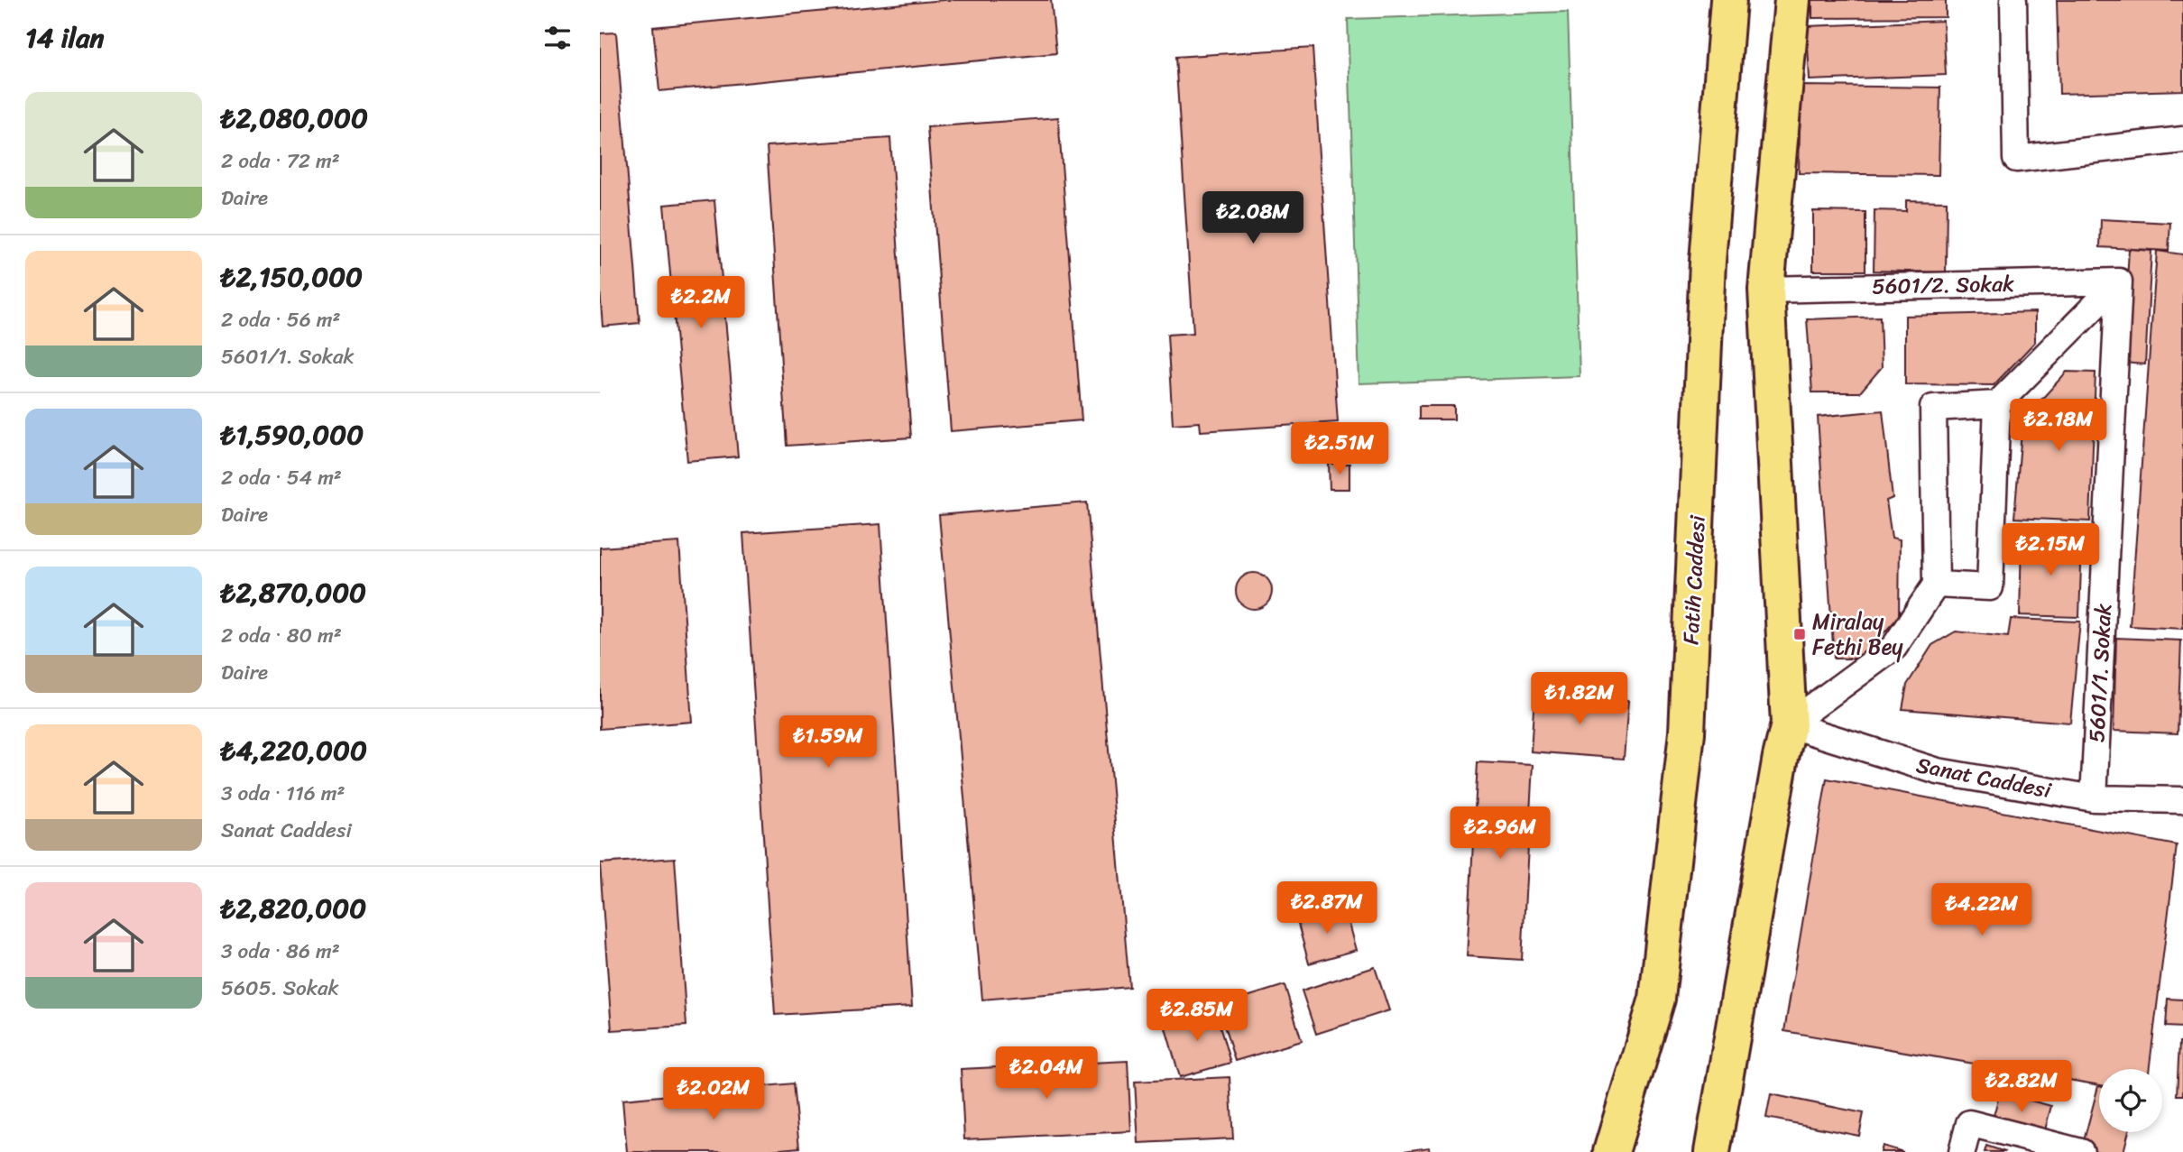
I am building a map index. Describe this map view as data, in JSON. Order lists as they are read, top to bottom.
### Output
{
  "streets": {
    "main road": ["Fatih Caddesi"],
    "street": ["5601/2. Sokak", "5601/1. Sokak", "Sanat Caddesi"]
  },
  "crossings": [
    ["5601/2. Sokak", "5601/1. Sokak"],
    ["5601/1. Sokak", "Sanat Caddesi"]
  ],
  "places": {
    "transit": ["Miralay Fethi Bey"]
  },
  "page": {
    "heading": "14 ilan",
    "list": [
      {
        "name": "₺2,080,000",
        "note": "2 oda · 72 m² · Daire"
      },
      {
        "name": "₺2,150,000",
        "note": "2 oda · 56 m² · 5601/1. Sokak"
      },
      {
        "name": "₺1,590,000",
        "note": "2 oda · 54 m² · Daire"
      },
      {
        "name": "₺2,870,000",
        "note": "2 oda · 80 m² · Daire"
      },
      {
        "name": "₺4,220,000",
        "note": "3 oda · 116 m² · Sanat Caddesi"
      },
      {
        "name": "₺2,820,000",
        "note": "3 oda · 86 m² · 5605. Sokak"
      }
    ],
    "price": [
      "₺2.08M",
      "₺2.2M",
      "₺2.18M",
      "₺2.51M",
      "₺2.15M",
      "₺1.82M",
      "₺1.59M",
      "₺2.96M",
      "₺2.87M",
      "₺4.22M",
      "₺2.85M",
      "₺2.04M",
      "₺2.82M",
      "₺2.02M"
    ]
  }
}
